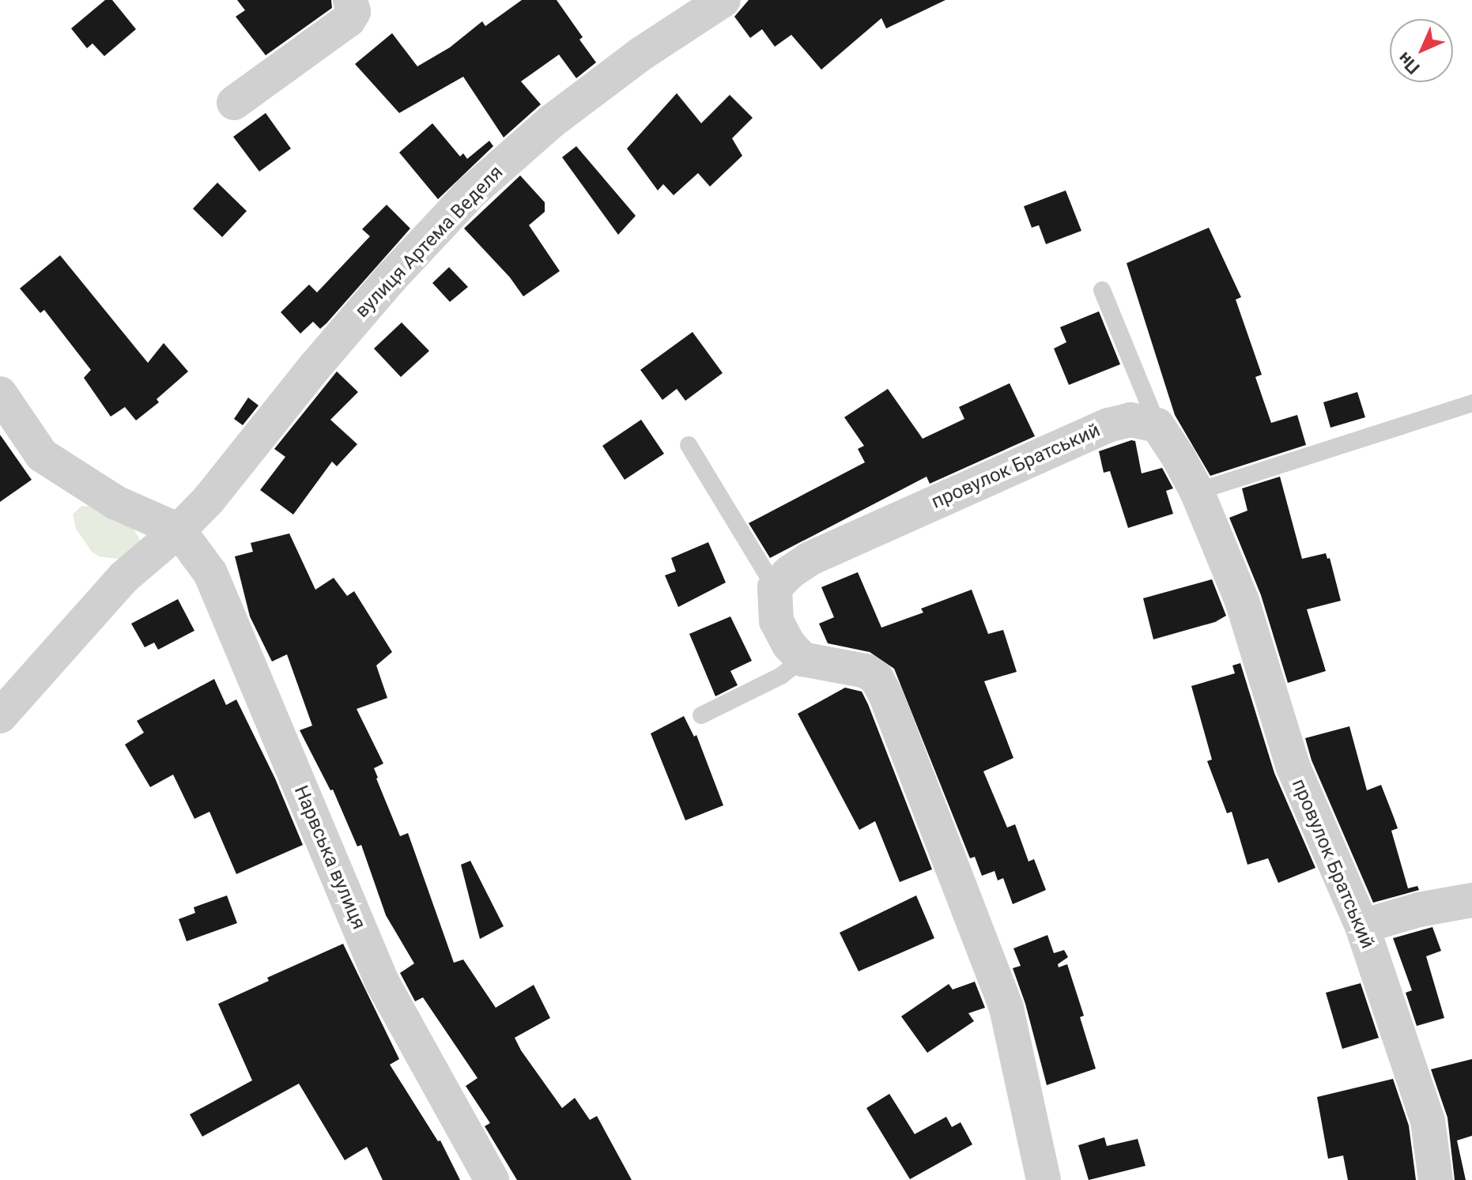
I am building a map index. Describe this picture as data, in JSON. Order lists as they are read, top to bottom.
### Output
{
  "streets": {
    "street": ["вулиця Артема Веделя", "провулок Братський", "Нарвська вулиця"]
  },
  "crossings": [
    ["вулиця Артема Веделя", "Нарвська вулиця"]
  ],
  "north": "bottom left"
}
